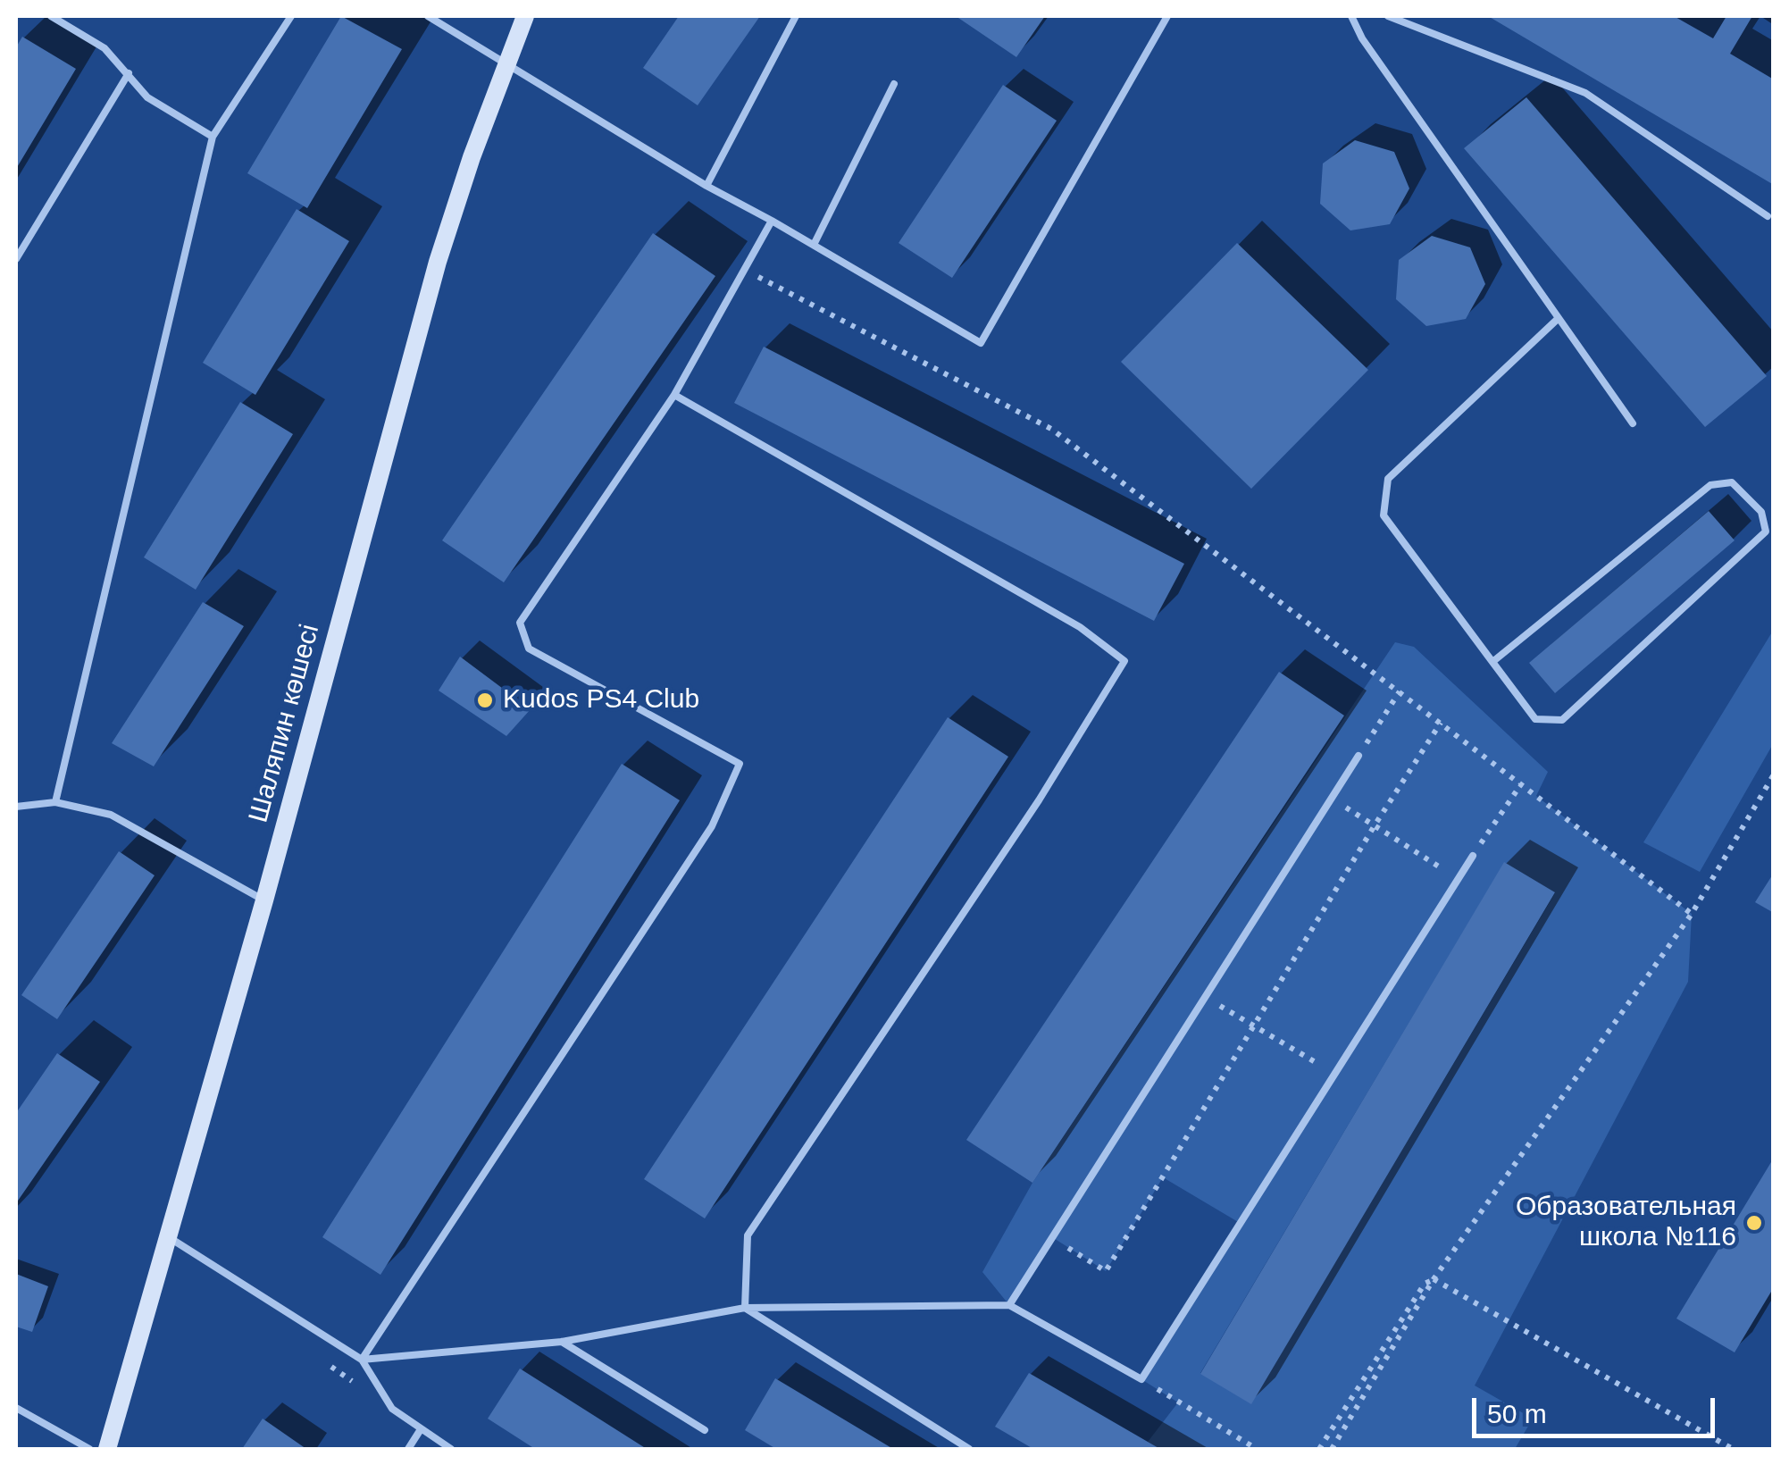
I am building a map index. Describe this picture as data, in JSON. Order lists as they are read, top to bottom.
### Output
{
  "streets": {
    "main road": ["Шаляпин көшесі"]
  },
  "places": ["Kudos PS4 Club", "Образовательная школа №116"],
  "scale_bar": "50 m"
}
